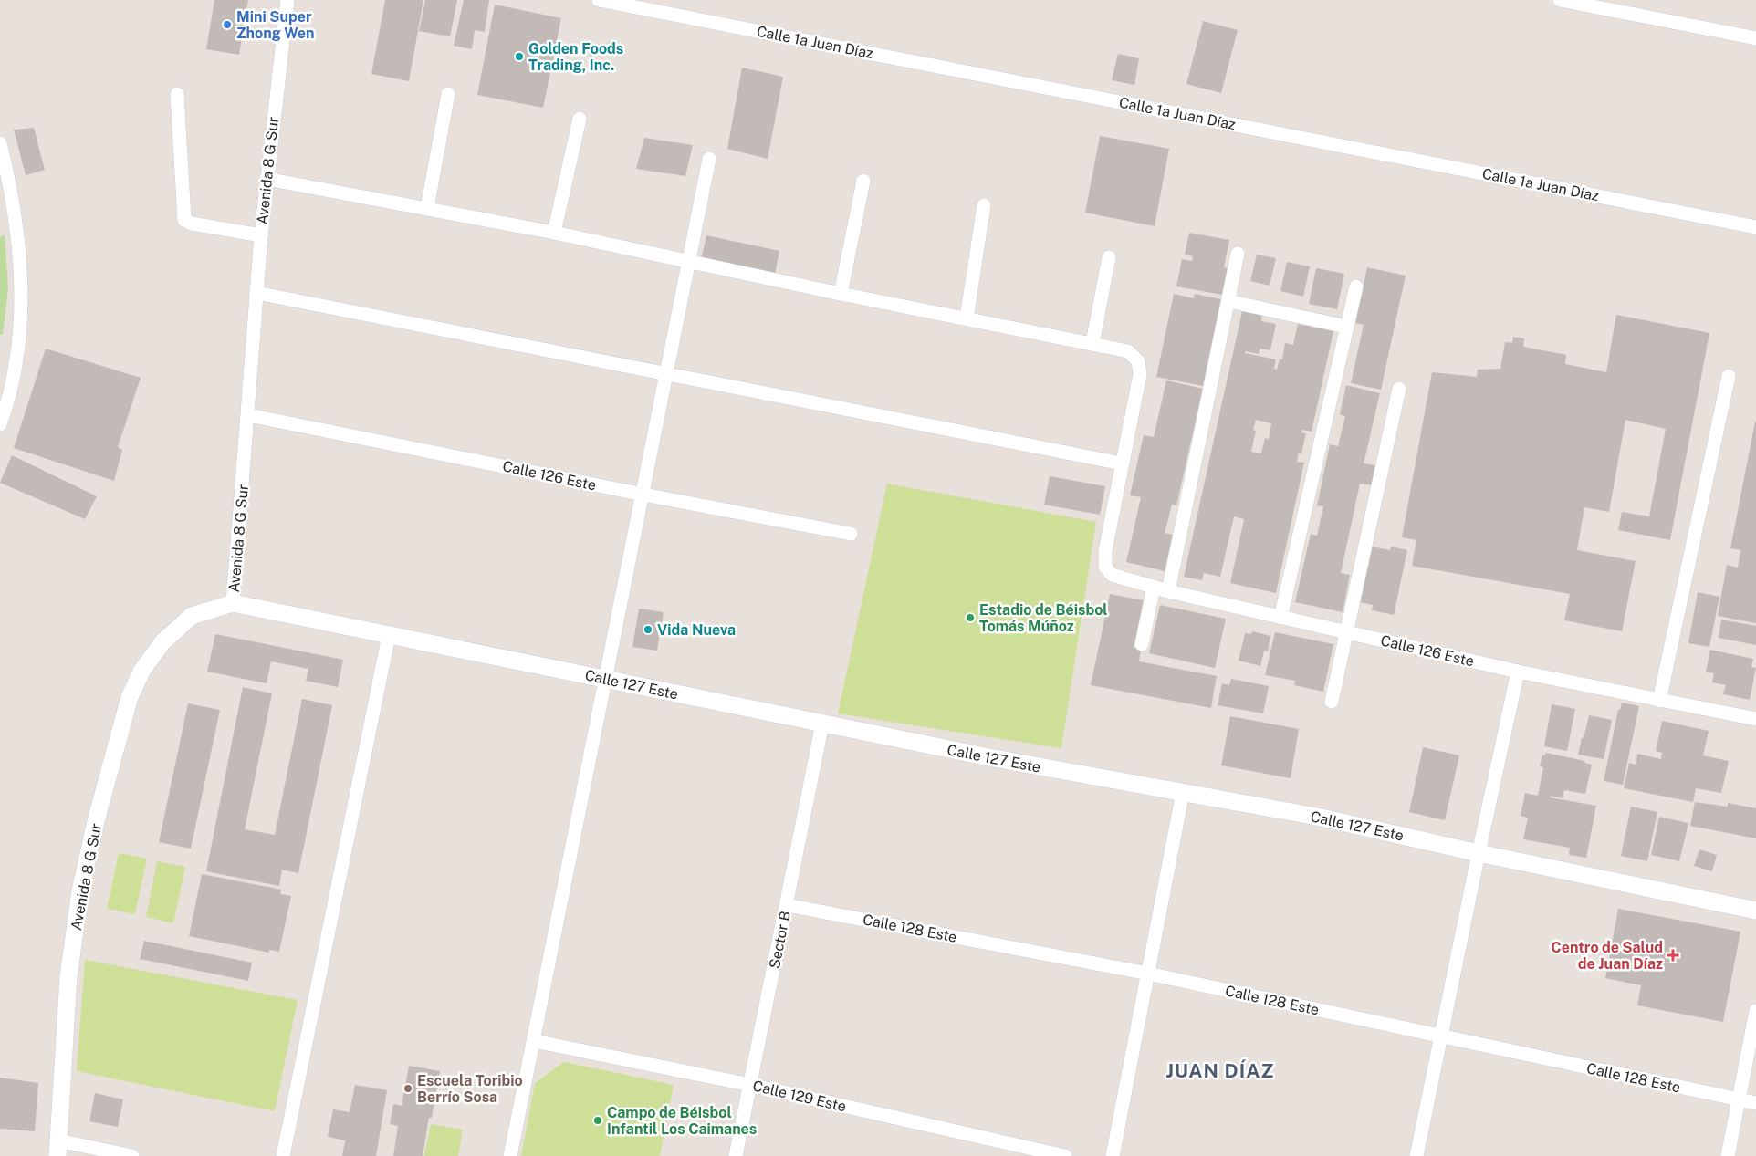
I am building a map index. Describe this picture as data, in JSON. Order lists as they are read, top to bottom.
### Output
{
  "streets": {
    "street": [
      "Calle 1a Juan Díaz",
      "Avenida 8 G Sur",
      "Calle 126 Este",
      "Calle 127 Este",
      "Calle 128 Este",
      "Sector B",
      "Calle 129 Este"
    ]
  },
  "crossings": [
    ["Avenida 8 G Sur", "Calle 126 Este"],
    ["Avenida 8 G Sur", "Calle 127 Este"],
    ["Calle 127 Este", "Sector B"],
    ["Calle 128 Este", "Sector B"],
    ["Sector B", "Calle 129 Este"]
  ],
  "districts": ["JUAN DÍAZ"],
  "places": {
    "other": [
      "Mini Super Zhong Wen",
      "Golden Foods Trading, Inc.",
      "Estadio de Béisbol Tomás Múñoz",
      "Vida Nueva",
      "Escuela Toribio Berrío Sosa",
      "Campo de Béisbol Infantil Los Caimanes"
    ],
    "health": ["Centro de Salud de Juan Díaz"]
  }
}
